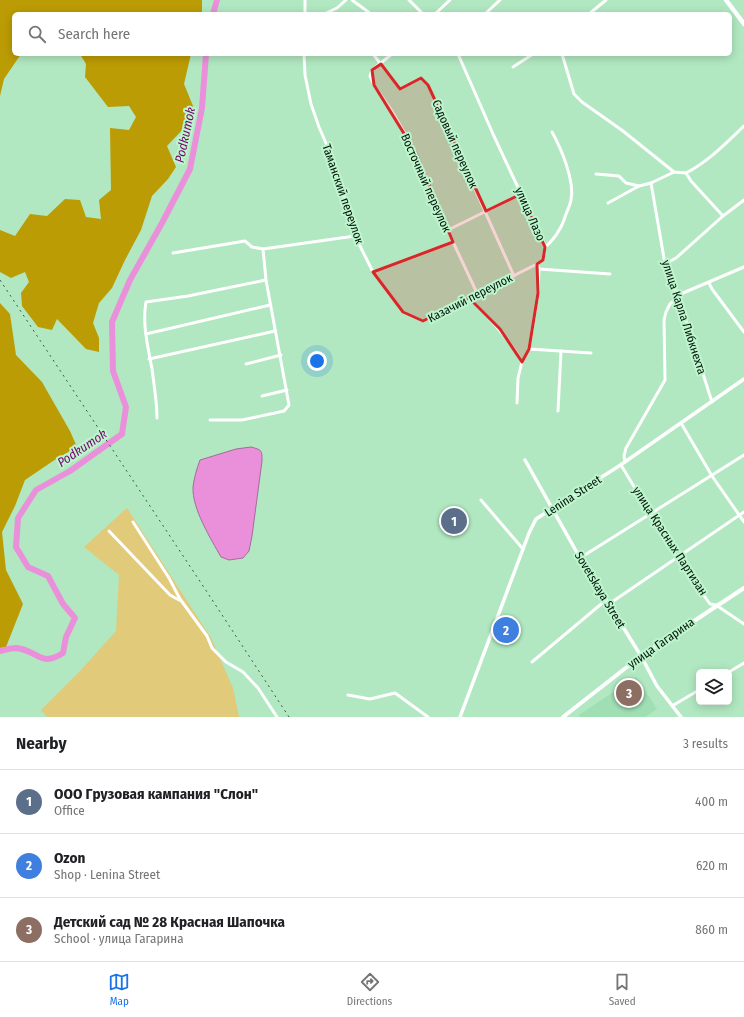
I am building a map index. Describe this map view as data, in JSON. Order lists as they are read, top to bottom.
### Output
{
  "streets": {
    "main road": ["улица Гагарина"],
    "street": [
      "Садовый переулок",
      "Восточный переулок",
      "Таманский переулок",
      "улица Лазо",
      "Казачий переулок",
      "улица Карла Либкнехта",
      "Lenina Street",
      "улица Красных Партизан",
      "Sovetskaya Street"
    ]
  },
  "crossings": [
    ["Садовый переулок", "Восточный переулок"],
    ["Садовый переулок", "Казачий переулок"],
    ["Восточный переулок", "Казачий переулок"],
    ["Таманский переулок", "Казачий переулок"],
    ["улица Лазо", "Казачий переулок"],
    ["улица Карла Либкнехта", "Lenina Street"],
    ["Lenina Street", "улица Красных Партизан"],
    ["Lenina Street", "Sovetskaya Street"],
    ["улица Красных Партизан", "улица Гагарина"],
    ["Sovetskaya Street", "улица Гагарина"]
  ],
  "water": ["Podkumok"],
  "page": {
    "search": "Search here",
    "pins": ["1", "2", "3"],
    "heading": ["Nearby", "3 results"],
    "list": [
      {
        "mark": "1",
        "name": "ООО Грузовая кампания \"Слон\"",
        "note": "Office",
        "value": "400 m"
      },
      {
        "mark": "2",
        "name": "Ozon",
        "note": "Shop · Lenina Street",
        "value": "620 m"
      },
      {
        "mark": "3",
        "name": "Детский сад № 28 Красная Шапочка",
        "note": "School · улица Гагарина",
        "value": "860 m"
      }
    ],
    "nav": ["Map", "Directions", "Saved"]
  }
}
